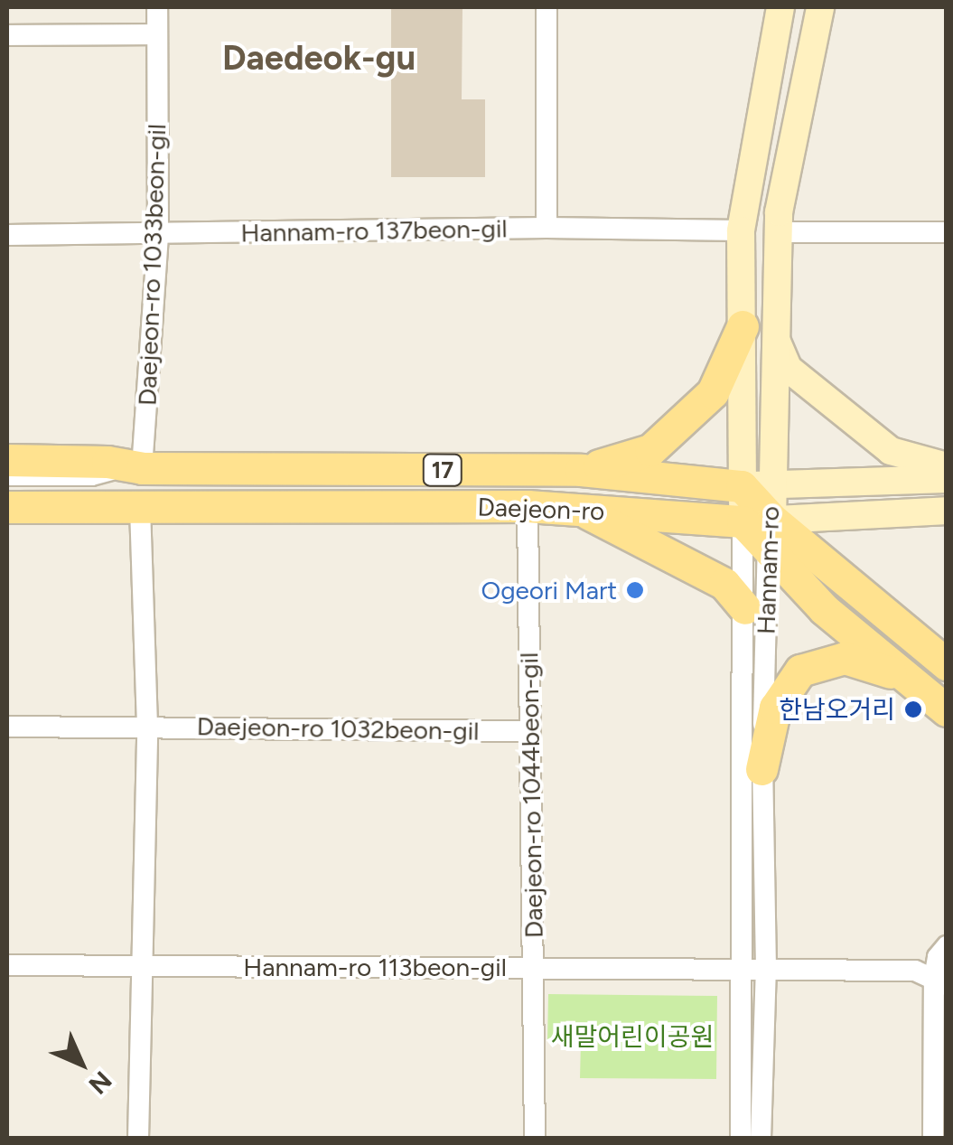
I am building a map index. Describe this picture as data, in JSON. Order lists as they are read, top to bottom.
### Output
{
  "streets": {
    "main road": ["17", "Daejeon-ro", "Hannam-ro"],
    "street": [
      "Hannam-ro 137beon-gil",
      "Daejeon-ro 1033beon-gil",
      "Daejeon-ro 1032beon-gil",
      "Daejeon-ro 1044beon-gil",
      "Hannam-ro 113beon-gil"
    ]
  },
  "crossings": [
    ["Hannam-ro 137beon-gil", "Daejeon-ro 1033beon-gil"],
    ["Hannam-ro 137beon-gil", "Hannam-ro"],
    ["Daejeon-ro 1033beon-gil", "Daejeon-ro"],
    ["Daejeon-ro", "Hannam-ro"],
    ["Daejeon-ro", "Daejeon-ro 1044beon-gil"],
    ["Hannam-ro", "Hannam-ro 113beon-gil"],
    ["Daejeon-ro 1032beon-gil", "Daejeon-ro 1044beon-gil"],
    ["Daejeon-ro 1044beon-gil", "Hannam-ro 113beon-gil"]
  ],
  "districts": ["Daedeok-gu"],
  "parks": ["새말어린이공원"],
  "places": ["Ogeori Mart", "한남오거리"],
  "north": "bottom right"
}
